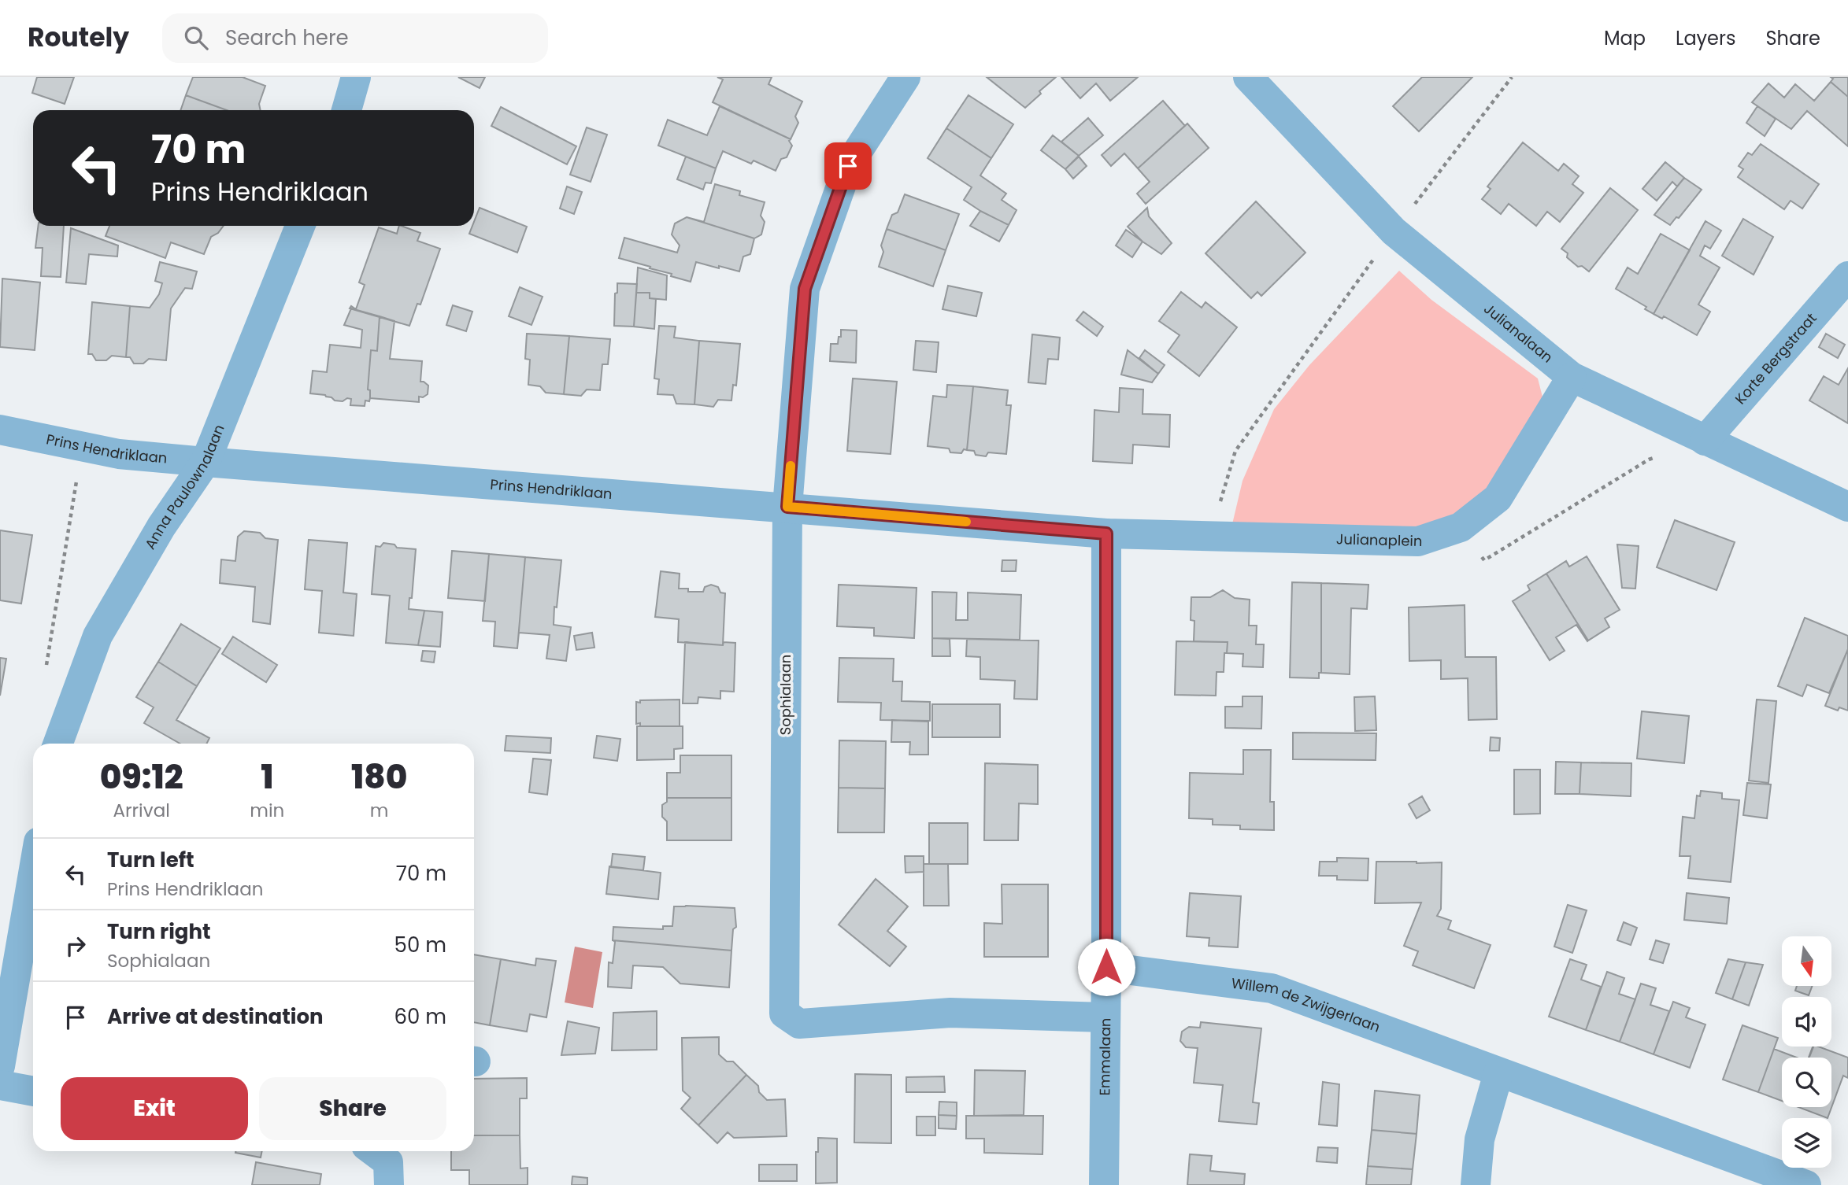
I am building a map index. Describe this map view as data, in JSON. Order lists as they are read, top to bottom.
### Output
{
  "streets": {
    "street": [
      "Julianalaan",
      "Korte Bergstraat",
      "Prins Hendriklaan",
      "Anna Paulownalaan",
      "Julianaplein",
      "Sophialaan",
      "Willem de Zwijgerlaan",
      "Emmalaan"
    ]
  },
  "crossings": [
    ["Julianalaan", "Korte Bergstraat"],
    ["Julianalaan", "Julianaplein"],
    ["Prins Hendriklaan", "Anna Paulownalaan"],
    ["Prins Hendriklaan", "Julianaplein"],
    ["Prins Hendriklaan", "Sophialaan"],
    ["Prins Hendriklaan", "Emmalaan"],
    ["Julianaplein", "Emmalaan"],
    ["Sophialaan", "Emmalaan"],
    ["Willem de Zwijgerlaan", "Emmalaan"]
  ],
  "north": "bottom",
  "page": {
    "header": "Routely",
    "search": "Search here",
    "nav": ["Map", "Layers", "Share"],
    "turn": ["70 m", "Prins Hendriklaan"],
    "eta": [
      "09:12",
      "Arrival",
      "1",
      "min",
      "180",
      "m"
    ],
    "list": [
      {
        "name": "Turn left",
        "note": "Prins Hendriklaan",
        "value": "70 m"
      },
      {
        "name": "Turn right",
        "note": "Sophialaan",
        "value": "50 m"
      },
      {
        "name": "Arrive at destination",
        "value": "60 m"
      }
    ],
    "buttons": ["Exit", "Share"]
  }
}
